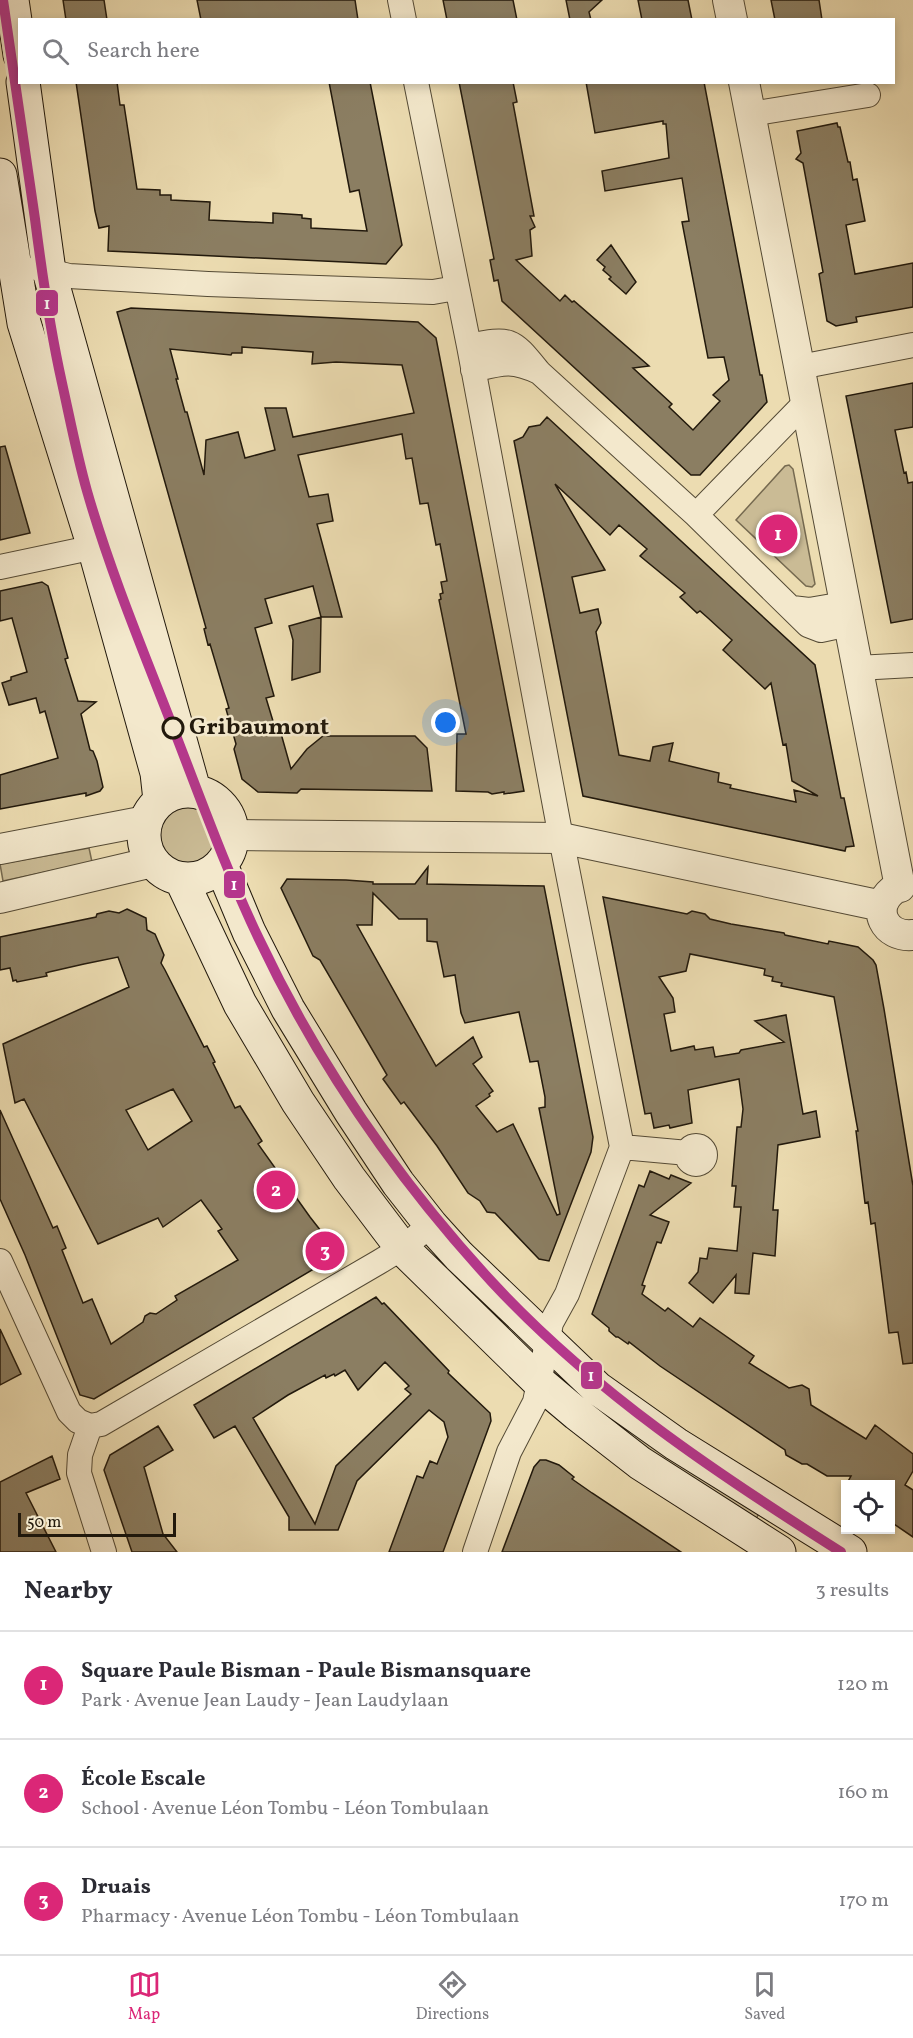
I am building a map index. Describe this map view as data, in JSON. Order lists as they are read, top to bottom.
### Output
{
  "places": ["Gribaumont"],
  "lines": ["transit line 1"],
  "scale_bar": "50 m",
  "page": {
    "search": "Search here",
    "pins": ["1", "2", "3"],
    "scale": "50 m",
    "heading": ["Nearby", "3 results"],
    "list": [
      {
        "mark": "1",
        "name": "Square Paule Bisman - Paule Bismansquare",
        "note": "Park · Avenue Jean Laudy - Jean Laudylaan",
        "value": "120 m"
      },
      {
        "mark": "2",
        "name": "École Escale",
        "note": "School · Avenue Léon Tombu - Léon Tombulaan",
        "value": "160 m"
      },
      {
        "mark": "3",
        "name": "Druais",
        "note": "Pharmacy · Avenue Léon Tombu - Léon Tombulaan",
        "value": "170 m"
      }
    ],
    "nav": ["Map", "Directions", "Saved"]
  }
}
